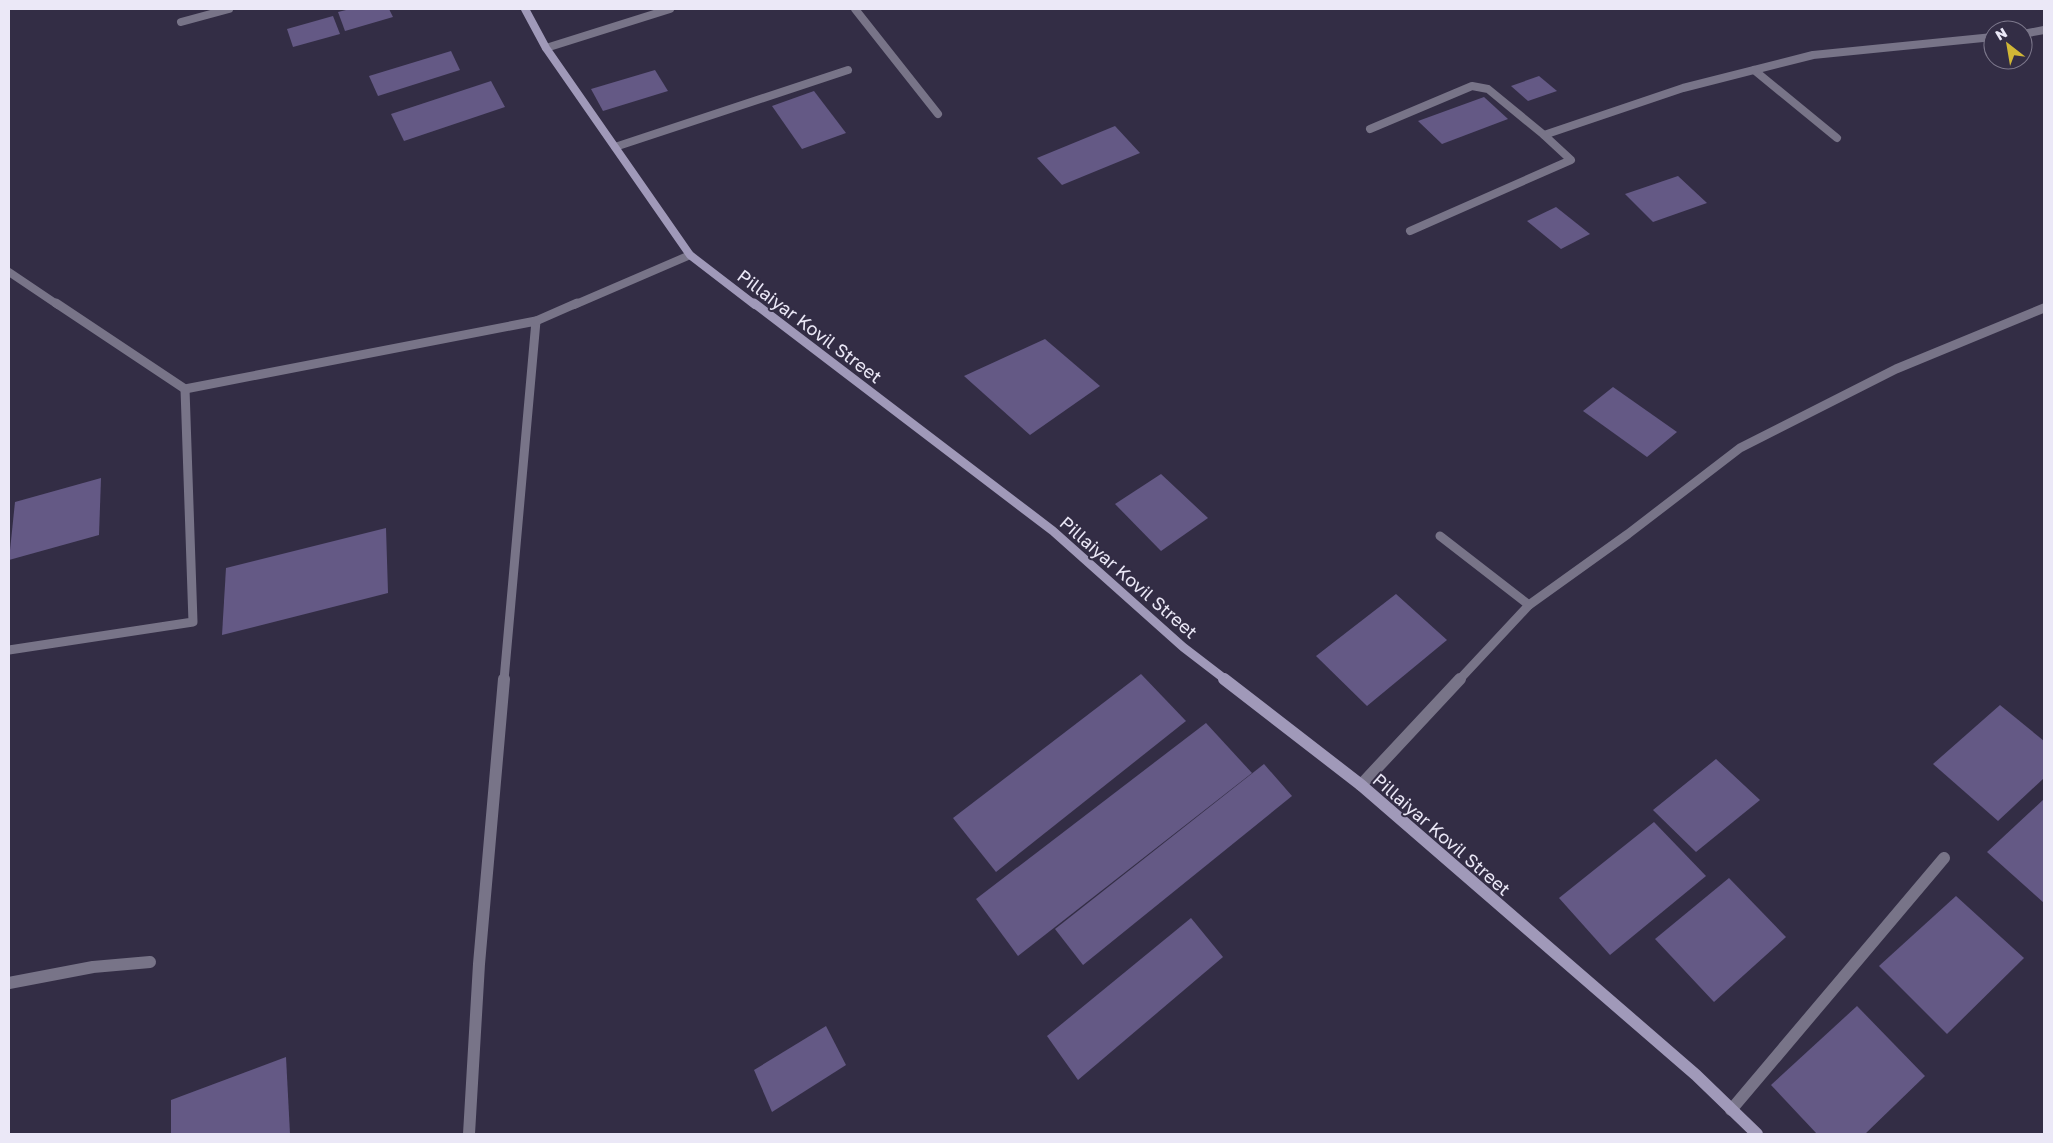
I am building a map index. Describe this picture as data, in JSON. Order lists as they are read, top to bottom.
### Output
{
  "streets": {
    "street": ["Pillaiyar Kovil Street"]
  },
  "north": "top left"
}
